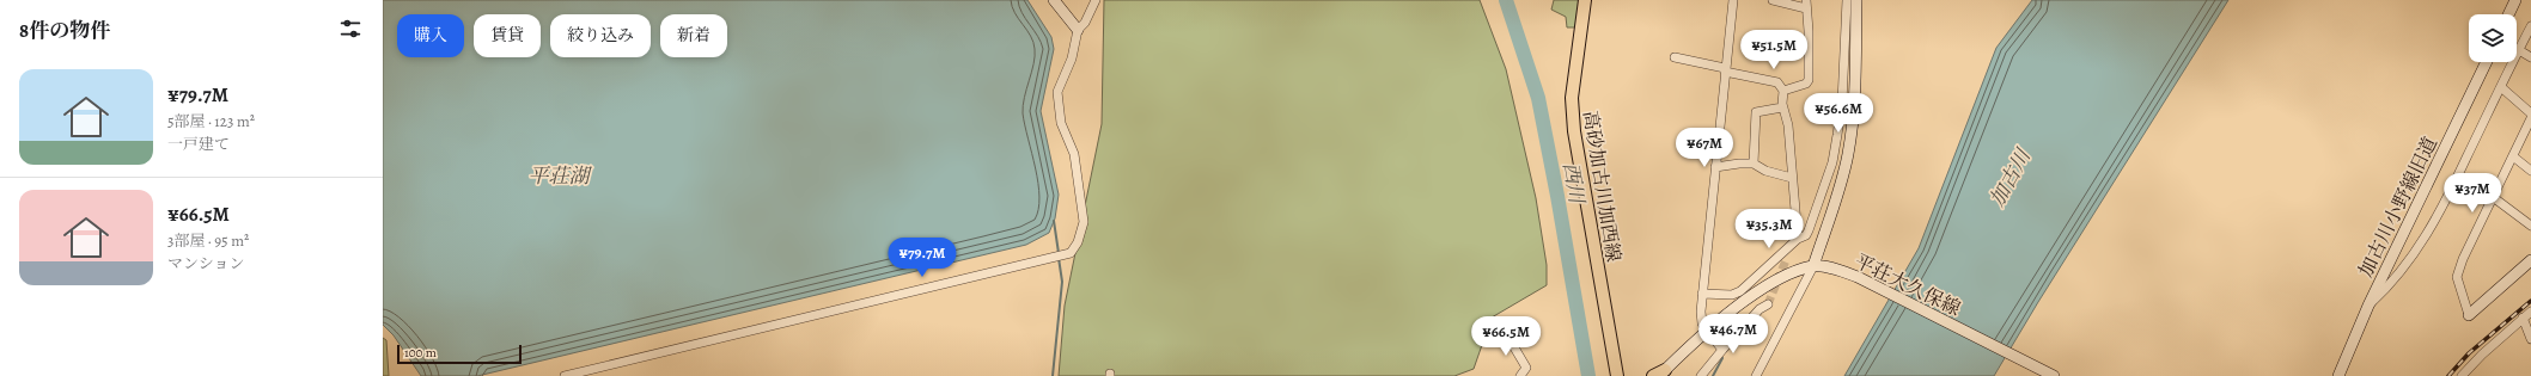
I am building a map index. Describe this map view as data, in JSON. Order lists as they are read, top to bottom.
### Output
{
  "streets": {
    "main road": ["高砂加古川加西線"],
    "street": ["加古川小野線旧道", "平荘大久保線"]
  },
  "water": ["平荘湖", "加古川", "西川"],
  "scale_bar": "100 m",
  "page": {
    "heading": "8件の物件",
    "chip": [
      "購入",
      "賃貸",
      "絞り込み",
      "新着"
    ],
    "price": [
      "¥51.5M",
      "¥56.6M",
      "¥67M",
      "¥37M",
      "¥35.3M",
      "¥79.7M",
      "¥46.7M",
      "¥66.5M"
    ],
    "list": [
      {
        "name": "¥79.7M",
        "note": "5部屋 · 123 m² · 一戸建て"
      },
      {
        "name": "¥66.5M",
        "note": "3部屋 · 95 m² · マンション"
      }
    ],
    "scale": "100 m"
  }
}
